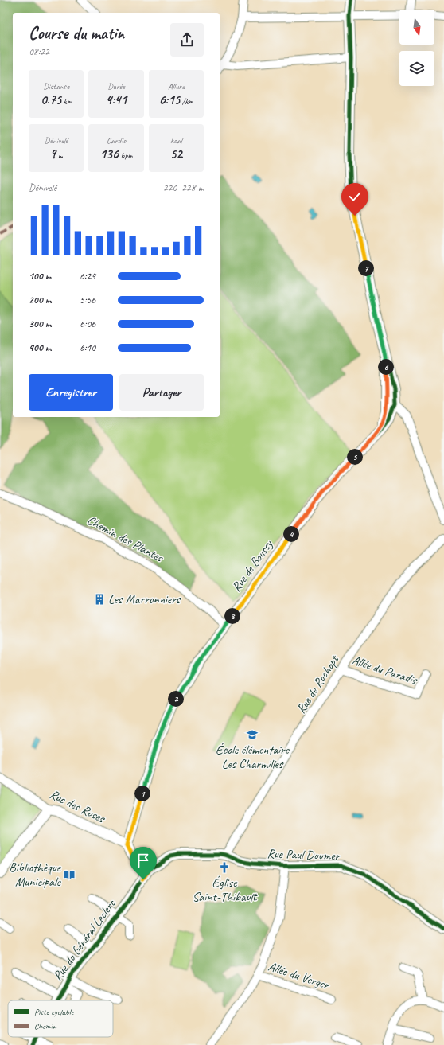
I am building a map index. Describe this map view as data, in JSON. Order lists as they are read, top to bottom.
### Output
{
  "streets": {
    "street": [
      "Chemin des Plantes",
      "Rue de Boussy",
      "Allée du Paradis",
      "Rue de Rochopt",
      "Rue des Roses",
      "Rue Paul Doumer",
      "Rue du Général Leclerc",
      "Allée du Verger"
    ]
  },
  "crossings": [
    ["Chemin des Plantes", "Rue de Boussy"],
    ["Rue de Boussy", "Rue des Roses"],
    ["Allée du Paradis", "Rue de Rochopt"],
    ["Rue de Rochopt", "Rue Paul Doumer"],
    ["Rue Paul Doumer", "Rue du Général Leclerc"]
  ],
  "places": {
    "building": ["Les Marronniers"],
    "school or university": ["École élémentaire Les Charmilles"],
    "church": ["Église Saint-Thibault"],
    "library": ["Bibliothèque Municipale"]
  },
  "legend": ["Piste cyclable", "Chemin"],
  "north": "bottom",
  "page": {
    "heading": ["Course du matin", "08:22"],
    "stats": [
      ["Distance", "0.75 km"],
      ["Durée", "4:41"],
      ["Allure", "6:15 /km"],
      ["Dénivelé", "9 m"],
      ["Cardio", "136 bpm"],
      ["kcal", "52"]
    ],
    "chart": ["Dénivelé", "220–228 m"],
    "pins": [
      "7",
      "6",
      "5",
      "4",
      "3",
      "2",
      "1"
    ],
    "list": [
      {
        "name": "100 m",
        "note": "6:24"
      },
      {
        "name": "200 m",
        "note": "5:56"
      },
      {
        "name": "300 m",
        "note": "6:06"
      },
      {
        "name": "400 m",
        "note": "6:10"
      }
    ],
    "buttons": ["Enregistrer", "Partager"]
  }
}
